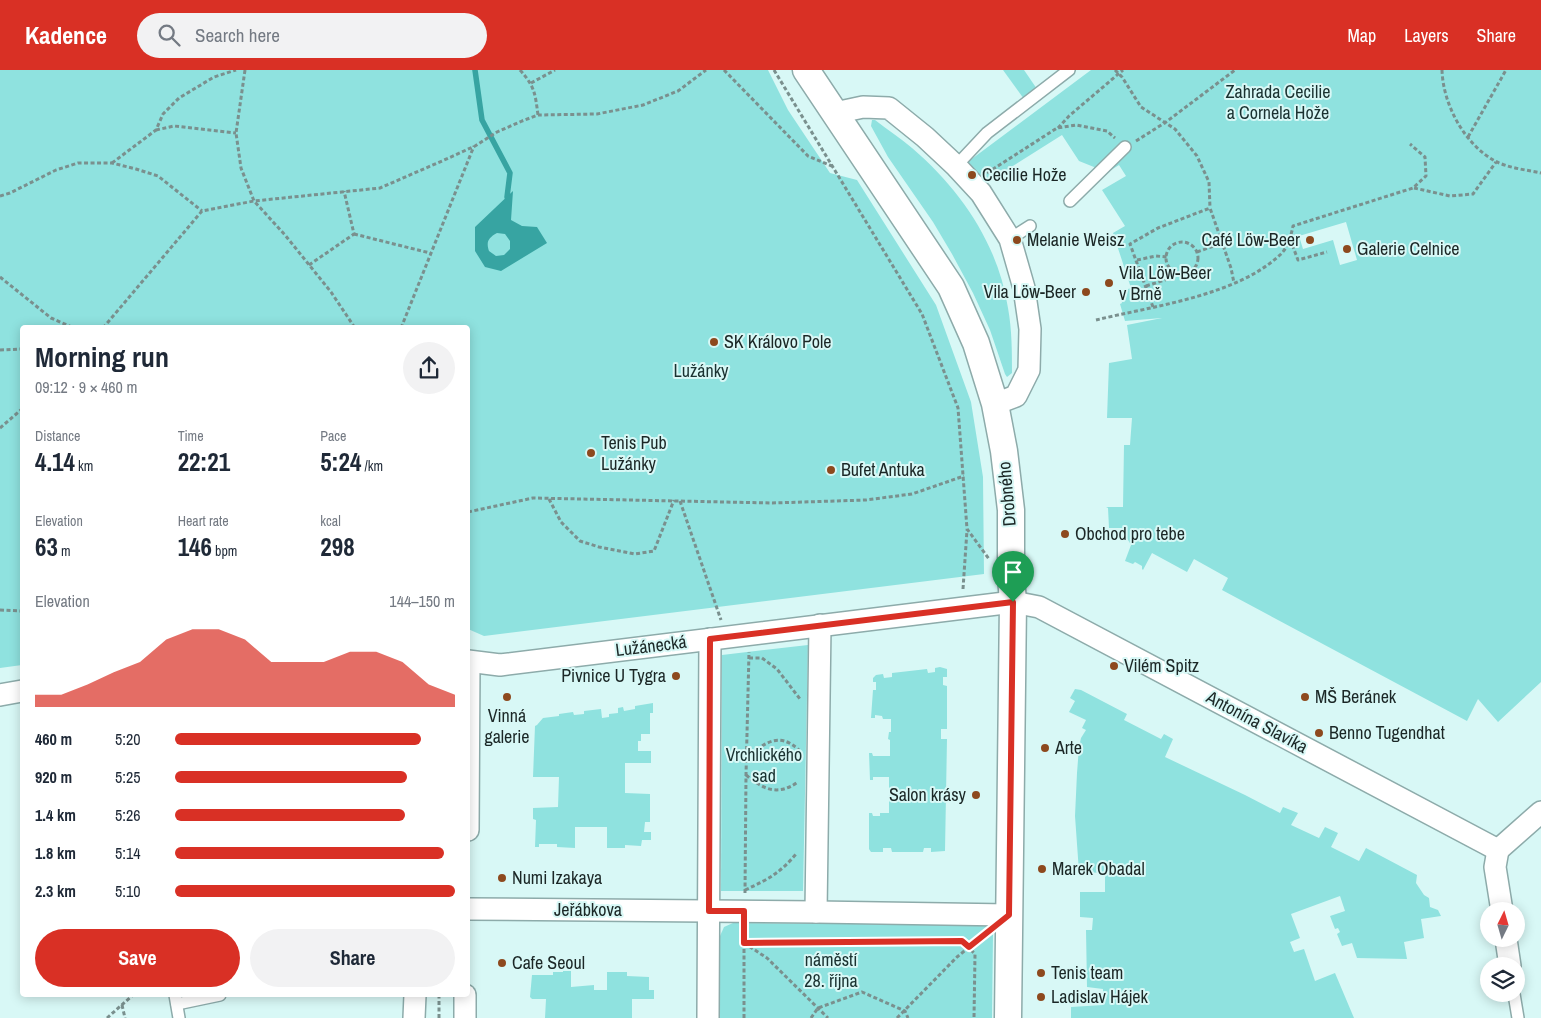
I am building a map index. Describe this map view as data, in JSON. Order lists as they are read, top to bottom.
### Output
{
  "streets": {
    "street": [
      "Drobného",
      "Lužánecká",
      "Antonína Slavíka",
      "Jeřábkova"
    ]
  },
  "crossings": [
    ["Drobného", "Lužánecká"],
    ["Drobného", "Antonína Slavíka"],
    ["Lužánecká", "Antonína Slavíka"]
  ],
  "parks": [
    "Zahrada Cecilie a Cornela Hože",
    "Lužánky",
    "Vrchlického sad",
    "náměstí 28. října"
  ],
  "places": [
    "Cecilie Hože",
    "Melanie Weisz",
    "Café Löw-Beer",
    "Galerie Celnice",
    "Vila Löw-Beer v Brně",
    "Vila Löw-Beer",
    "SK Královo Pole",
    "Tenis Pub Lužánky",
    "Bufet Antuka",
    "Obchod pro tebe",
    "Vilém Spitz",
    "Pivnice U Tygra",
    "Vinná galerie",
    "MŠ Beránek",
    "Benno Tugendhat",
    "Arte",
    "Salon krásy",
    "Marek Obadal",
    "Numi Izakaya",
    "Cafe Seoul",
    "Tenis team",
    "Ladislav Hájek"
  ],
  "north": "top",
  "page": {
    "header": "Kadence",
    "search": "Search here",
    "nav": ["Map", "Layers", "Share"],
    "heading": ["Morning run", "09:12 · 9 × 460 m"],
    "stats": [
      ["Distance", "4.14 km"],
      ["Time", "22:21"],
      ["Pace", "5:24 /km"],
      ["Elevation", "63 m"],
      ["Heart rate", "146 bpm"],
      ["kcal", "298"]
    ],
    "chart": ["Elevation", "144–150 m"],
    "list": [
      {
        "name": "460 m",
        "note": "5:20"
      },
      {
        "name": "920 m",
        "note": "5:25"
      },
      {
        "name": "1.4 km",
        "note": "5:26"
      },
      {
        "name": "1.8 km",
        "note": "5:14"
      },
      {
        "name": "2.3 km",
        "note": "5:10"
      }
    ],
    "buttons": ["Save", "Share"]
  }
}
